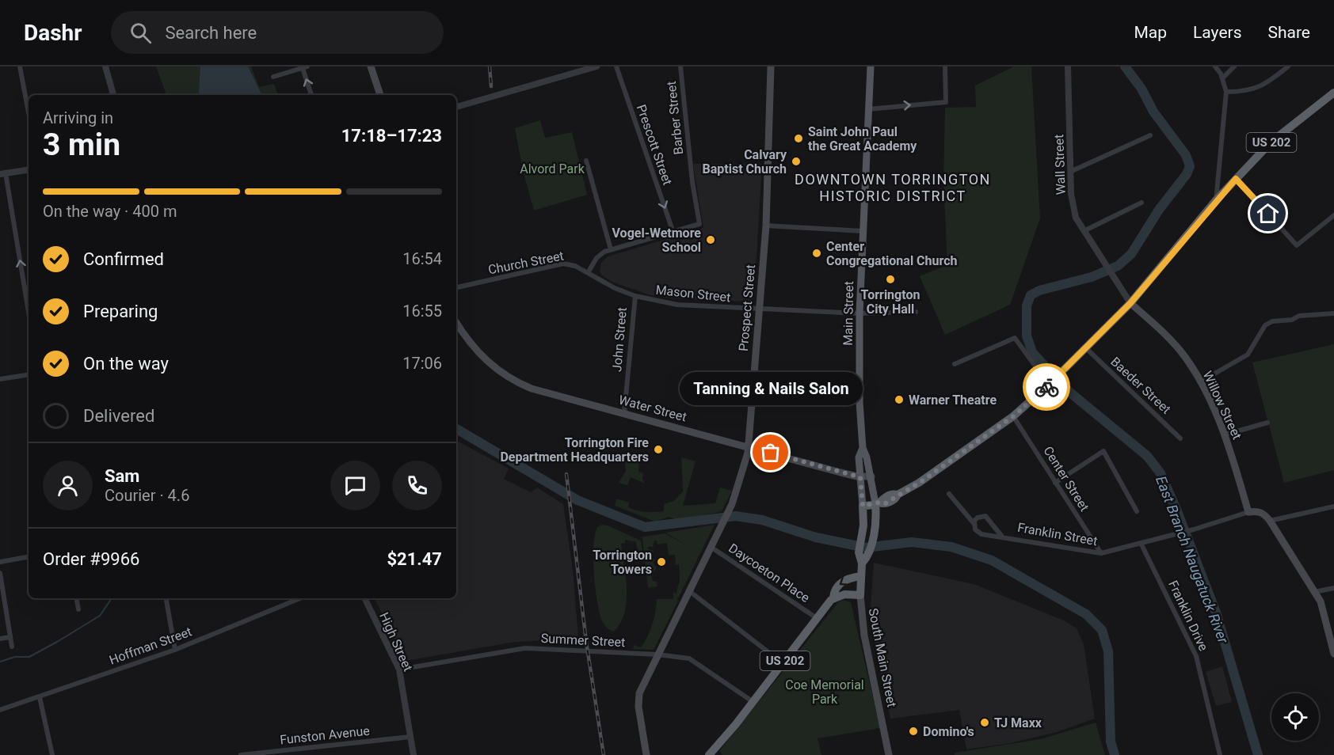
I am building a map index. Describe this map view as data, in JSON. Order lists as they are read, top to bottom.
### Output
{
  "streets": {
    "highway": ["US 202", "Main Street", "South Main Street"],
    "main road": ["Prospect Street", "Willow Street", "Water Street"],
    "street": [
      "Barber Street",
      "Prescott Street",
      "Wall Street",
      "Church Street",
      "Mason Street",
      "John Street",
      "Baeder Street",
      "Center Street",
      "Franklin Street",
      "Daycoeton Place",
      "Franklin Drive",
      "Summer Street",
      "High Street",
      "Hoffman Street",
      "Funston Avenue"
    ]
  },
  "crossings": [
    ["Barber Street", "Prescott Street"],
    ["US 202", "Wall Street"],
    ["US 202", "Main Street"],
    ["US 202", "Baeder Street"],
    ["US 202", "Willow Street"],
    ["US 202", "Center Street"],
    ["US 202", "Daycoeton Place"],
    ["US 202", "Summer Street"],
    ["US 202", "South Main Street"],
    ["Wall Street", "Willow Street"],
    ["Church Street", "Mason Street"],
    ["Mason Street", "Prospect Street"],
    ["Mason Street", "Main Street"],
    ["Mason Street", "John Street"],
    ["Prospect Street", "Water Street"],
    ["Prospect Street", "Daycoeton Place"],
    ["Prospect Street", "Summer Street"],
    ["Main Street", "Water Street"],
    ["Main Street", "South Main Street"],
    ["John Street", "Water Street"],
    ["Willow Street", "Franklin Street"],
    ["Center Street", "Franklin Street"],
    ["Franklin Street", "Franklin Drive"],
    ["Summer Street", "High Street"],
    ["High Street", "Funston Avenue"]
  ],
  "one_way": ["Prescott Street"],
  "districts": ["DOWNTOWN TORRINGTON HISTORIC DISTRICT"],
  "water": ["East Branch Naugatuck River"],
  "parks": ["Alvord Park", "Coe Memorial Park"],
  "places": [
    "Saint John Paul the Great Academy",
    "Calvary Baptist Church",
    "Vogel-Wetmore School",
    "Center Congregational Church",
    "Torrington City Hall",
    "Warner Theatre",
    "Torrington Fire Department Headquarters",
    "Tanning & Nails Salon",
    "Torrington Towers",
    "TJ Maxx",
    "Domino's"
  ],
  "page": {
    "header": "Dashr",
    "search": "Search here",
    "nav": ["Map", "Layers", "Share"],
    "heading": ["3 min", "Arriving in", "17:18–17:23"],
    "panel": [
      "Sam",
      "Courier · 4.6",
      "Order #9966",
      "$21.47"
    ],
    "bar": "On the way · 400 m",
    "list": [
      ["Confirmed", "16:54"],
      ["Preparing", "16:55"],
      ["On the way", "17:06"],
      "Delivered"
    ],
    "bubble": "Tanning & Nails Salon"
  }
}
